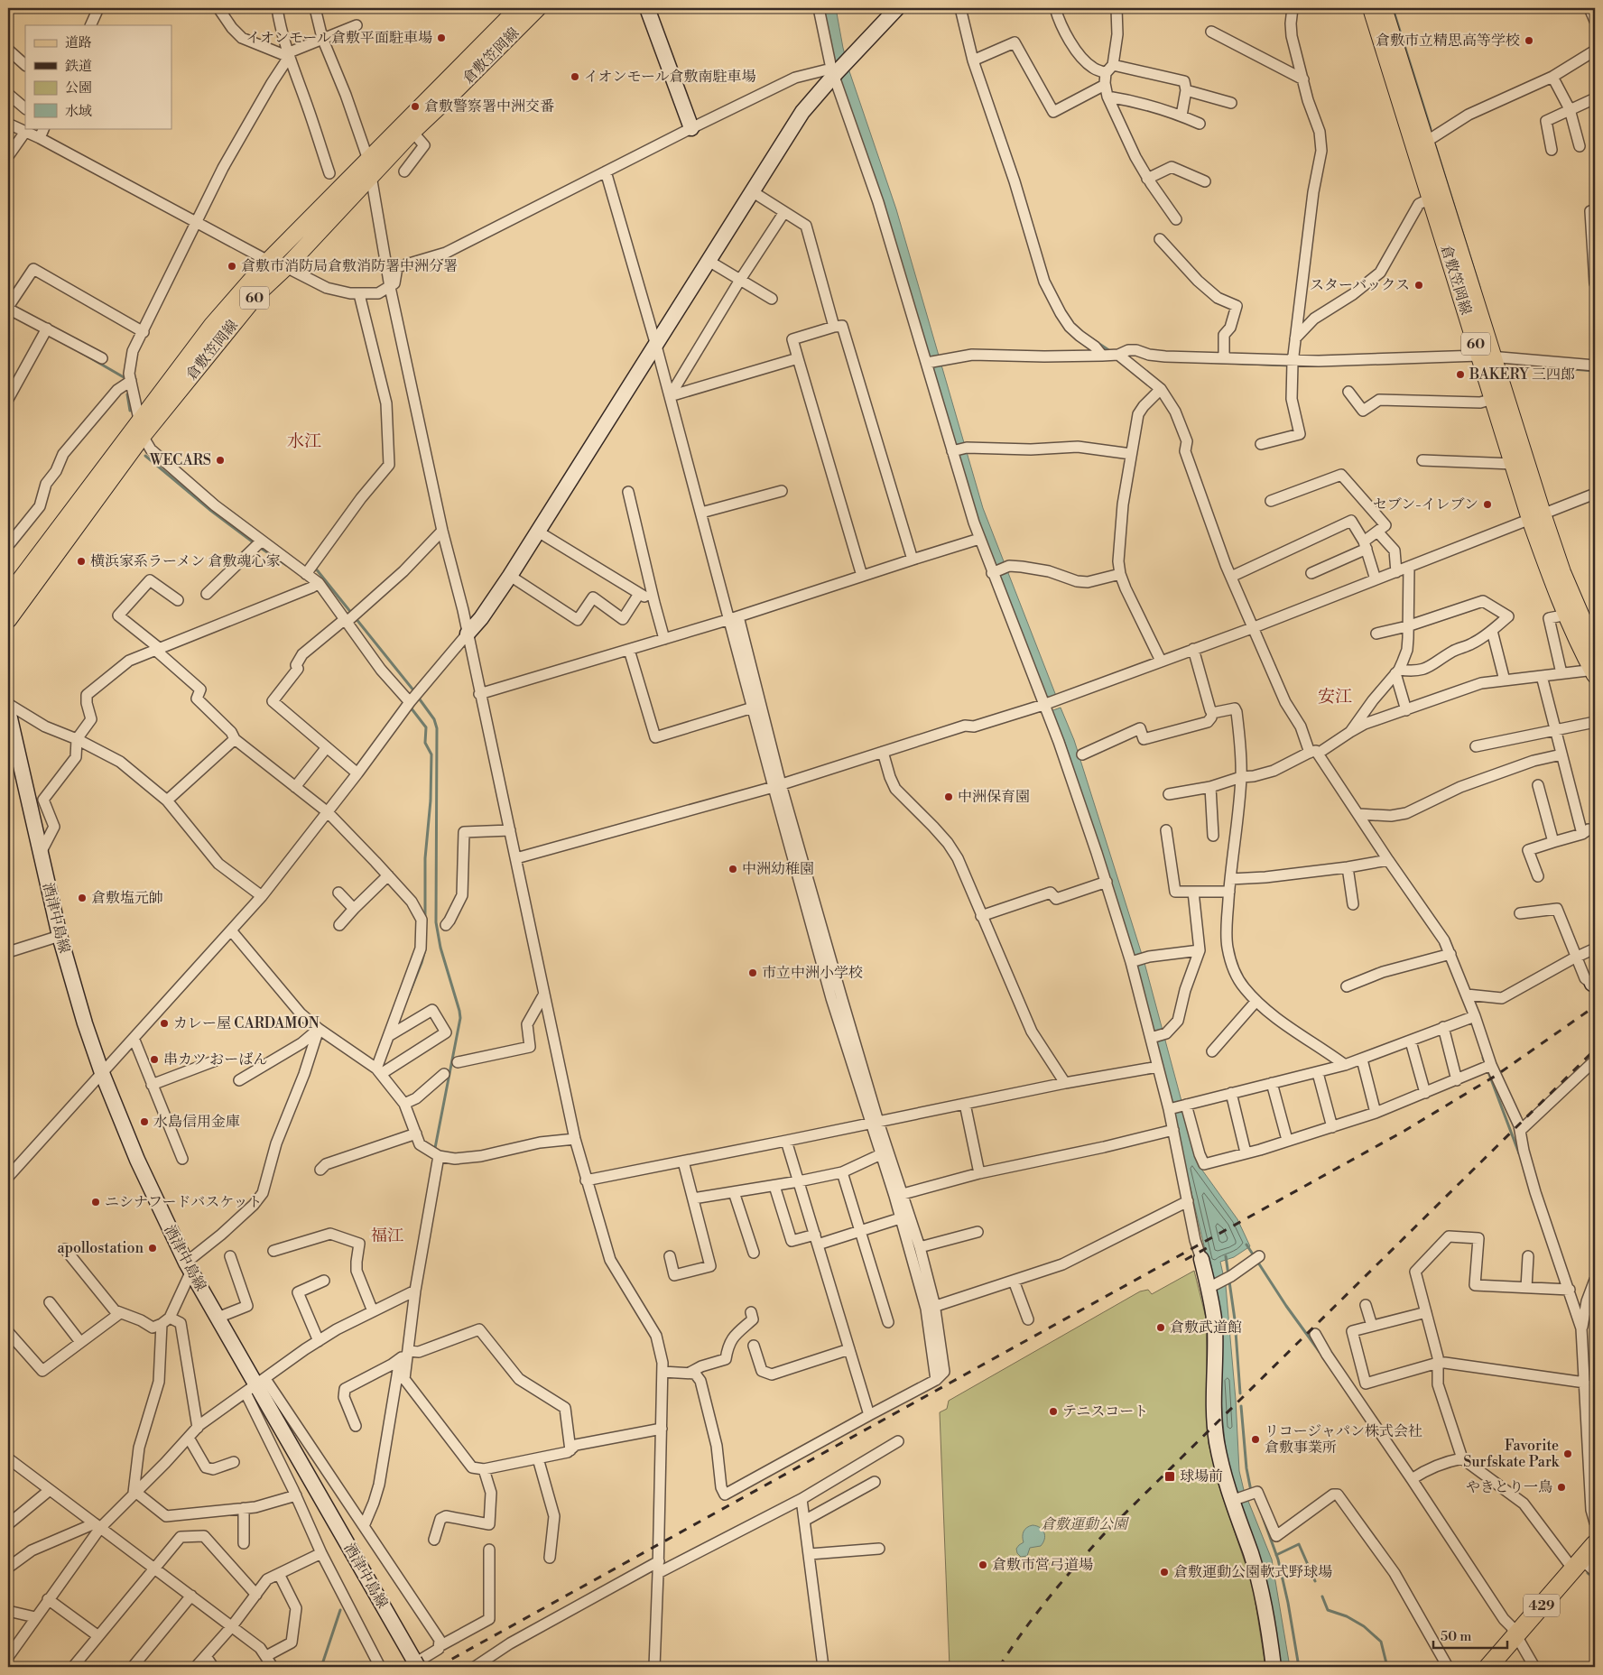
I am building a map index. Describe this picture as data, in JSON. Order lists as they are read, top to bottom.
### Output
{
  "streets": {
    "highway": ["429"],
    "main road": ["倉敷笠岡線", "60"],
    "street": ["酒津中島線"]
  },
  "districts": ["水江", "安江", "福江"],
  "parks": ["倉敷運動公園"],
  "places": {
    "other": [
      "イオンモール倉敷平面駐車場",
      "倉敷市立精思高等学校",
      "イオンモール倉敷南駐車場",
      "倉敷警察署中洲交番",
      "倉敷市消防局倉敷消防署中洲分署",
      "スターバックス",
      "BAKERY 三四郎",
      "WECARS",
      "セブン-イレブン",
      "横浜家系ラーメン 倉敷魂心家",
      "中洲保育園",
      "中洲幼稚園",
      "倉敷塩元帥",
      "市立中洲小学校",
      "カレー屋 CARDAMON",
      "串カツ おーばん",
      "水島信用金庫",
      "ニシナフードバスケット",
      "apollostation",
      "倉敷武道館",
      "テニスコート",
      "リコージャパン株式会社 倉敷事業所",
      "Favorite Surfskate Park",
      "やきとり一鳥",
      "倉敷市営弓道場",
      "倉敷運動公園軟式野球場"
    ],
    "transit": ["球場前"]
  },
  "legend": [
    "道路",
    "鉄道",
    "公園",
    "水域"
  ],
  "scale_bar": "50 m"
}
